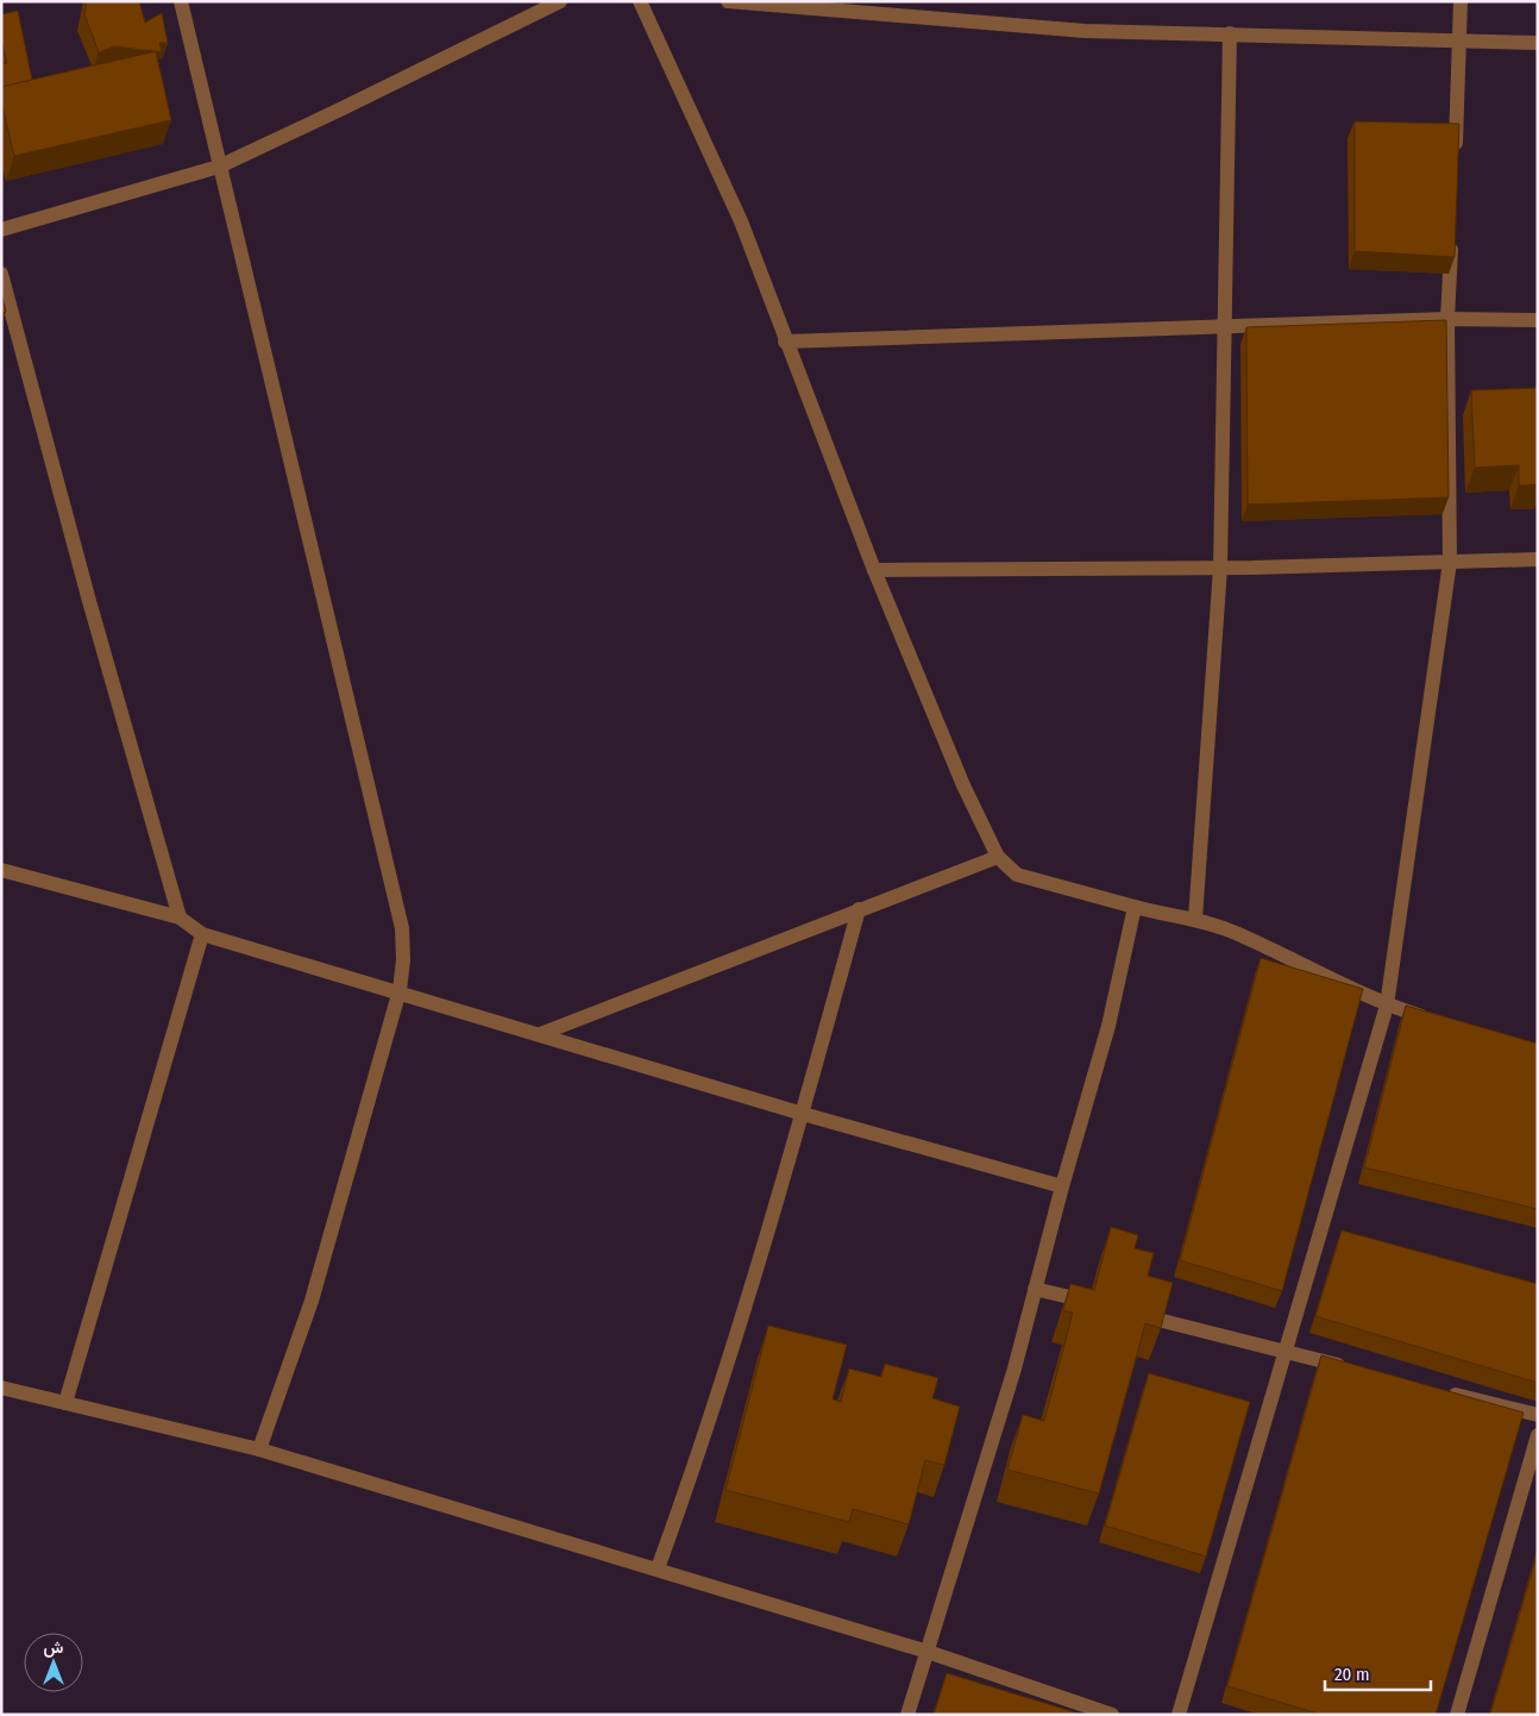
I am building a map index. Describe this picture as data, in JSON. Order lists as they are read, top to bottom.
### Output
{
  "scale_bar": "20 m",
  "north": "top"
}
